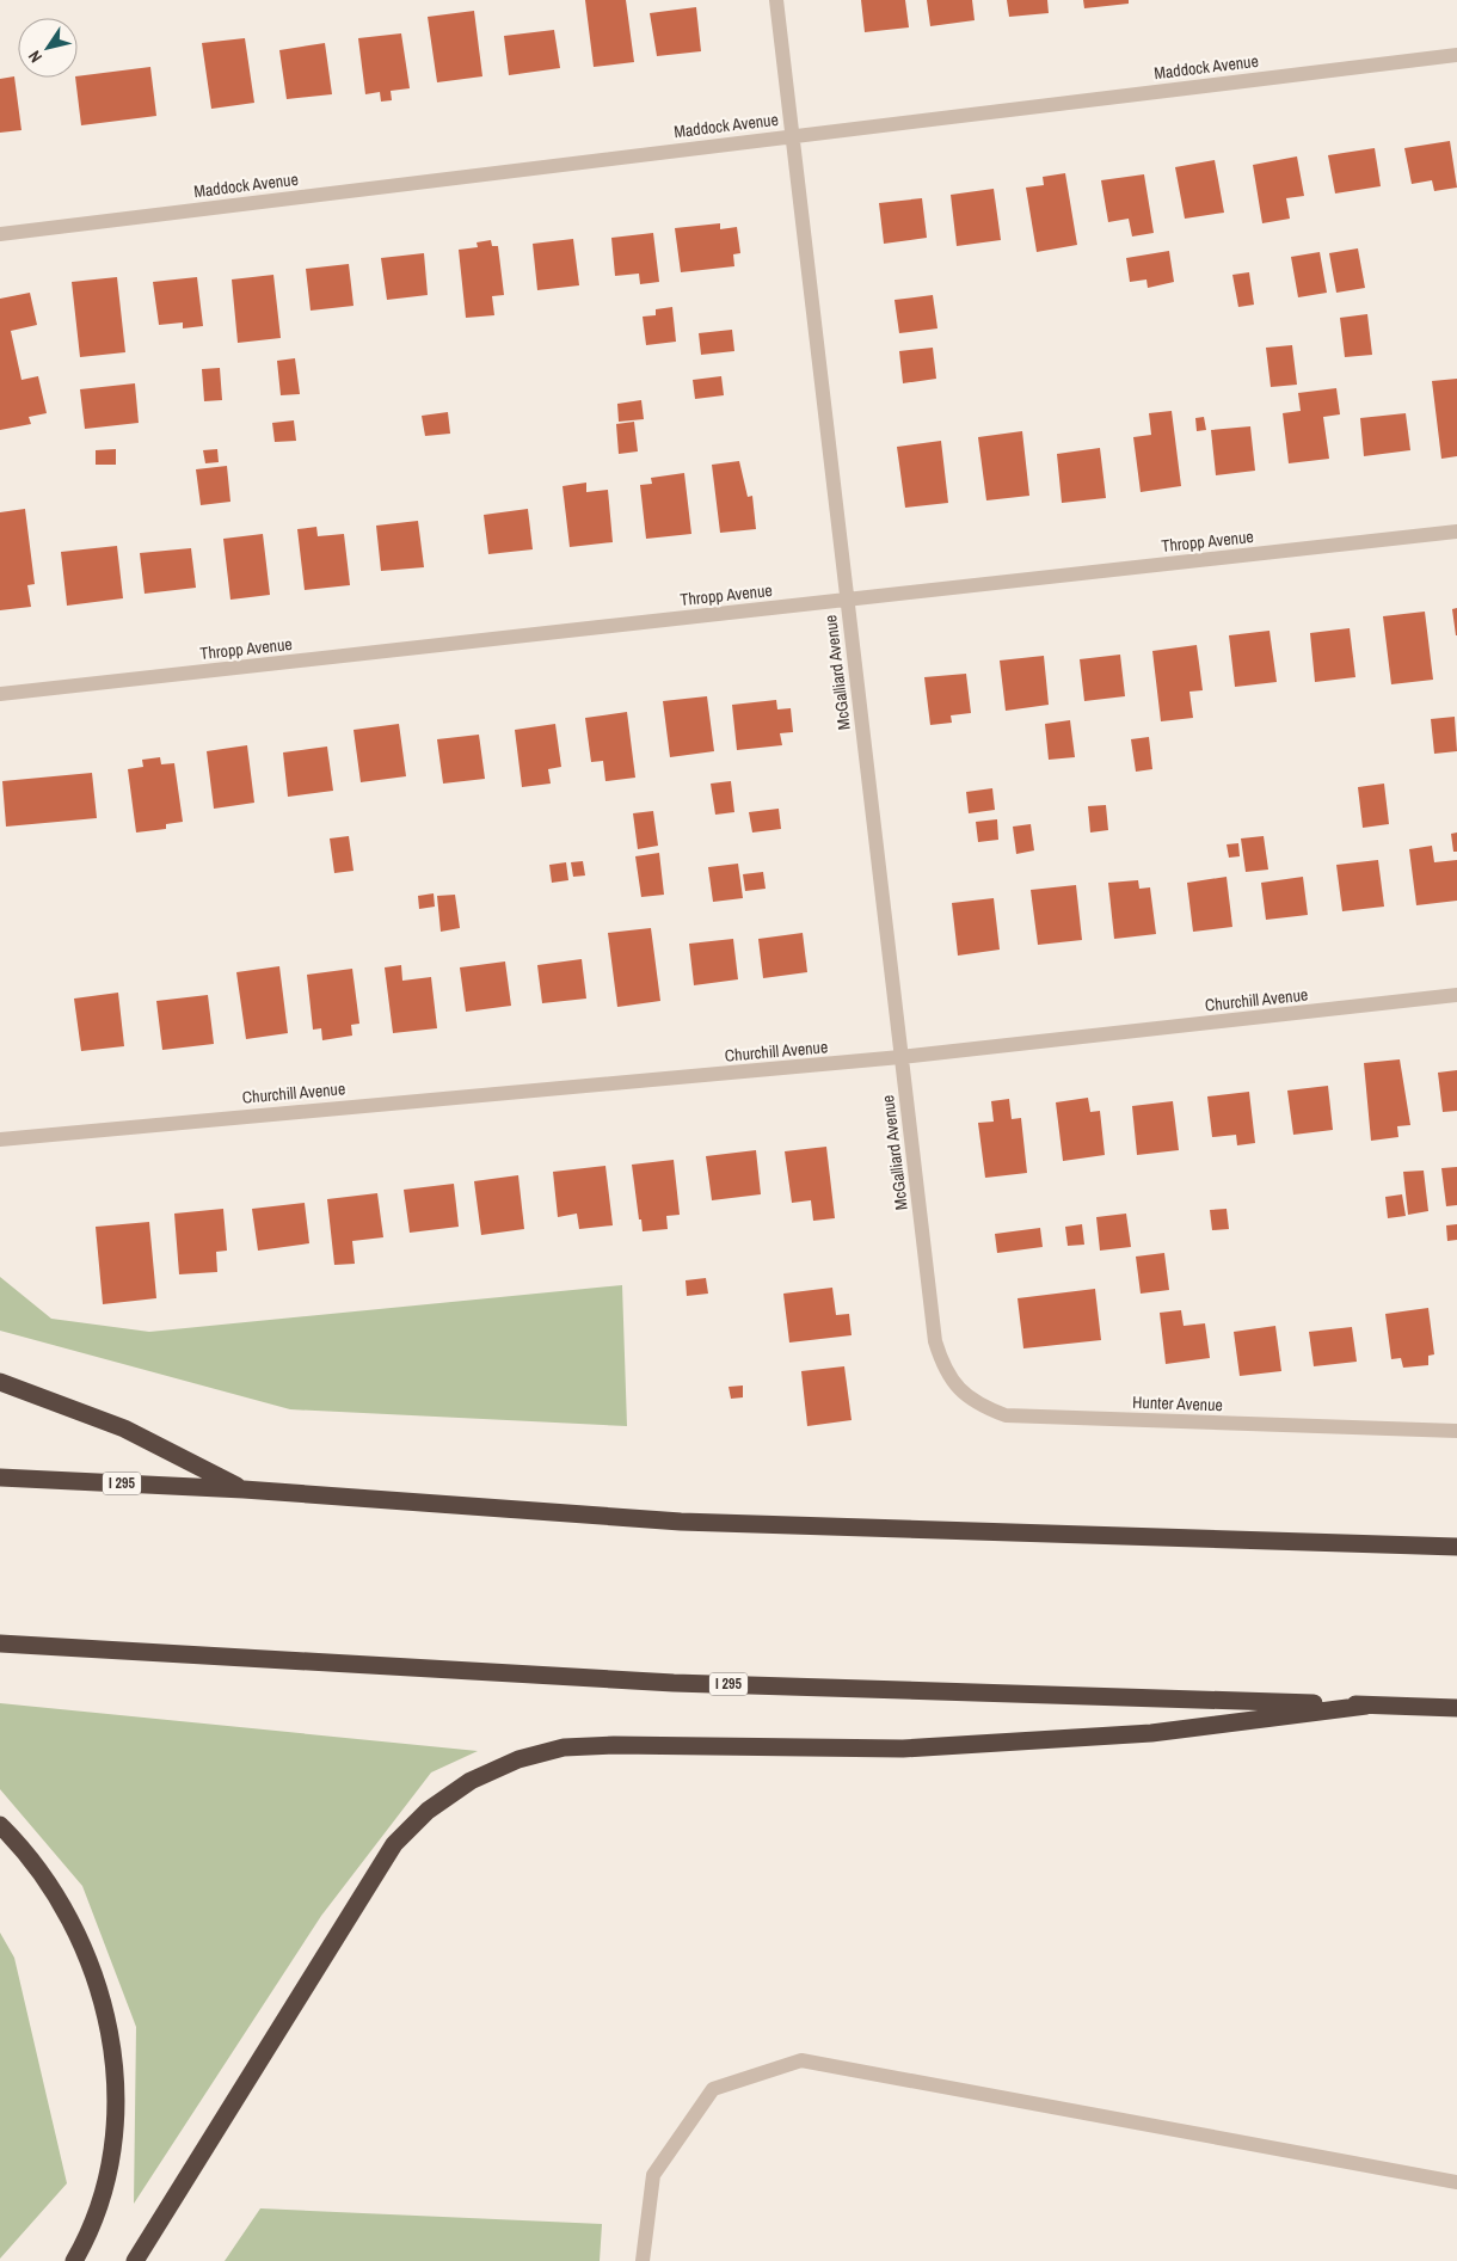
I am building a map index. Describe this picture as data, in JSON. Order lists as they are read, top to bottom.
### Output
{
  "streets": {
    "highway": ["I 295"],
    "street": [
      "Maddock Avenue",
      "Thropp Avenue",
      "McGalliard Avenue",
      "Churchill Avenue",
      "Hunter Avenue"
    ]
  },
  "crossings": [
    ["Maddock Avenue", "McGalliard Avenue"],
    ["Thropp Avenue", "McGalliard Avenue"],
    ["McGalliard Avenue", "Churchill Avenue"],
    ["McGalliard Avenue", "Hunter Avenue"]
  ],
  "north": "bottom left"
}
